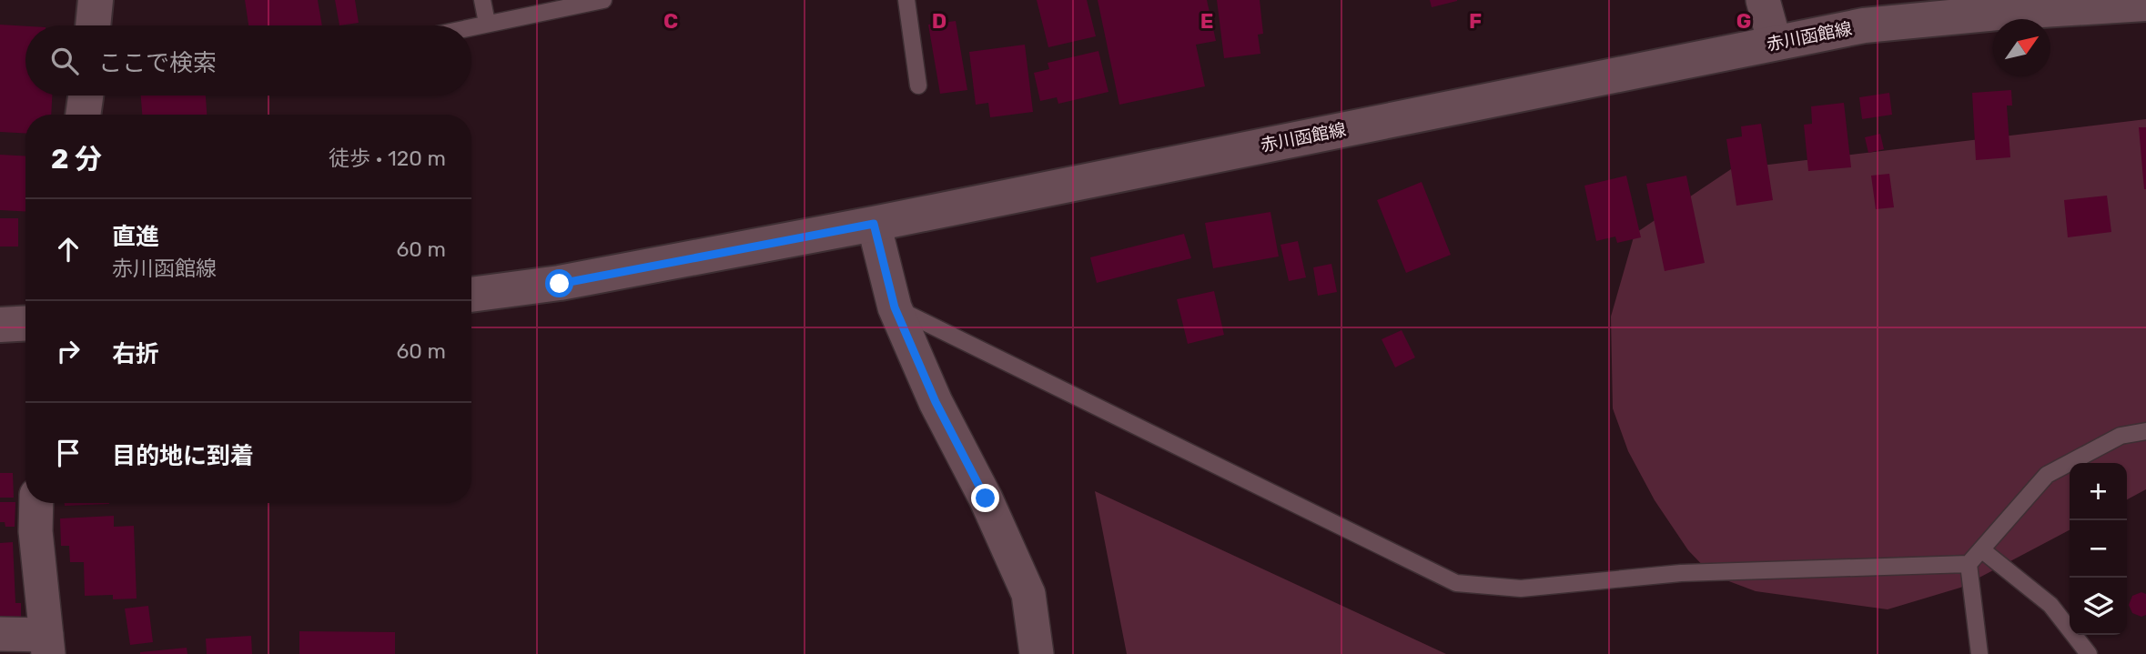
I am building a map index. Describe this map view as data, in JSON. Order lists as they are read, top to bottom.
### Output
{
  "streets": {
    "main road": ["赤川函館線"]
  },
  "north": "top right",
  "page": {
    "search": "ここで検索",
    "heading": ["2 分", "徒歩 · 120 m"],
    "list": [
      ["直進", "赤川函館線", "60 m"],
      ["右折", "60 m"],
      "目的地に到着"
    ],
    "map_buttons": ["+", "−"]
  },
  "grid": {
    "columns": [
      "C",
      "D",
      "E",
      "F",
      "G"
    ]
  }
}
